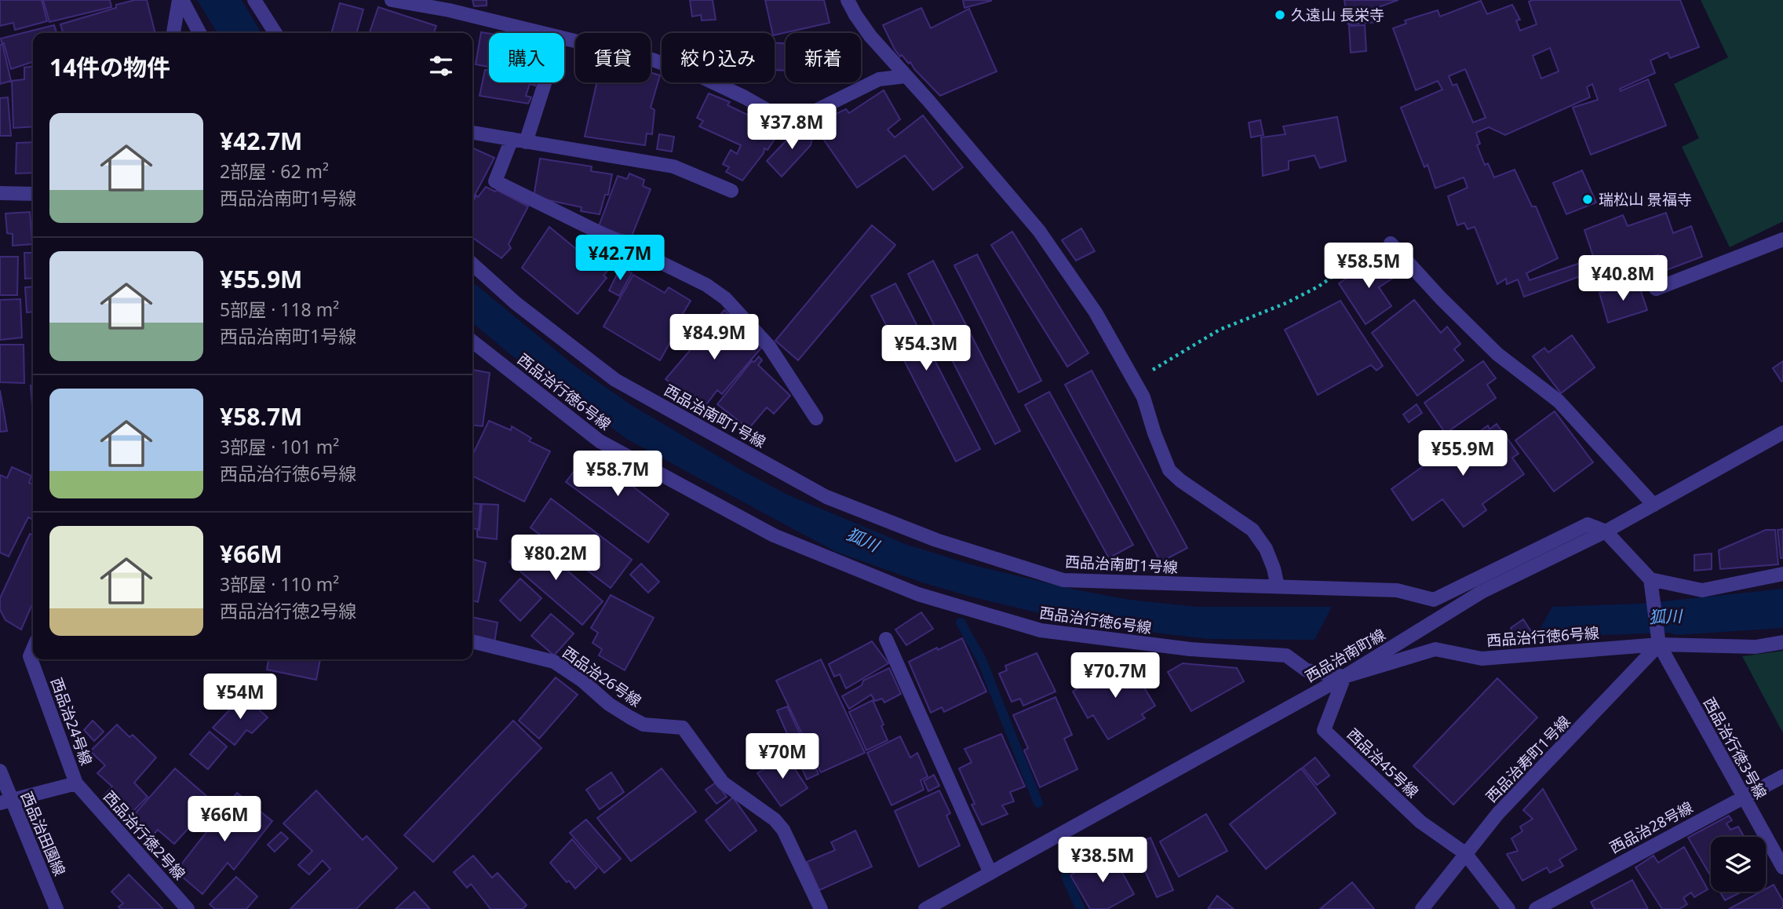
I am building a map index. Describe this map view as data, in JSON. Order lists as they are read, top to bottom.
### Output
{
  "streets": {
    "street": [
      "西品治行徳6号線",
      "西品治南町1号線",
      "西品治南町線",
      "西品治26号線",
      "西品治24号線",
      "西品治行徳3号線",
      "西品治寿町1号線",
      "西品治45号線",
      "西品治28号線",
      "西品治田園線",
      "西品治行徳2号線"
    ]
  },
  "crossings": [
    ["西品治行徳6号線", "西品治南町線"],
    ["西品治行徳6号線", "西品治行徳3号線"],
    ["西品治行徳6号線", "西品治寿町1号線"],
    ["西品治行徳6号線", "西品治45号線"],
    ["西品治南町1号線", "西品治南町線"],
    ["西品治南町線", "西品治45号線"],
    ["西品治24号線", "西品治田園線"],
    ["西品治24号線", "西品治行徳2号線"],
    ["西品治行徳3号線", "西品治寿町1号線"],
    ["西品治行徳3号線", "西品治28号線"],
    ["西品治寿町1号線", "西品治45号線"]
  ],
  "water": ["狐川"],
  "places": ["久遠山 長栄寺", "瑞松山 景福寺"],
  "page": {
    "chip": [
      "購入",
      "賃貸",
      "絞り込み",
      "新着"
    ],
    "heading": "14件の物件",
    "list": [
      {
        "name": "¥42.7M",
        "note": "2部屋 · 62 m² · 西品治南町1号線"
      },
      {
        "name": "¥55.9M",
        "note": "5部屋 · 118 m² · 西品治南町1号線"
      },
      {
        "name": "¥58.7M",
        "note": "3部屋 · 101 m² · 西品治行徳6号線"
      },
      {
        "name": "¥66M",
        "note": "3部屋 · 110 m² · 西品治行徳2号線"
      }
    ],
    "price": [
      "¥37.8M",
      "¥42.7M",
      "¥58.5M",
      "¥40.8M",
      "¥84.9M",
      "¥54.3M",
      "¥55.9M",
      "¥58.7M",
      "¥80.2M",
      "¥70.7M",
      "¥54M",
      "¥70M",
      "¥66M",
      "¥38.5M"
    ]
  }
}
